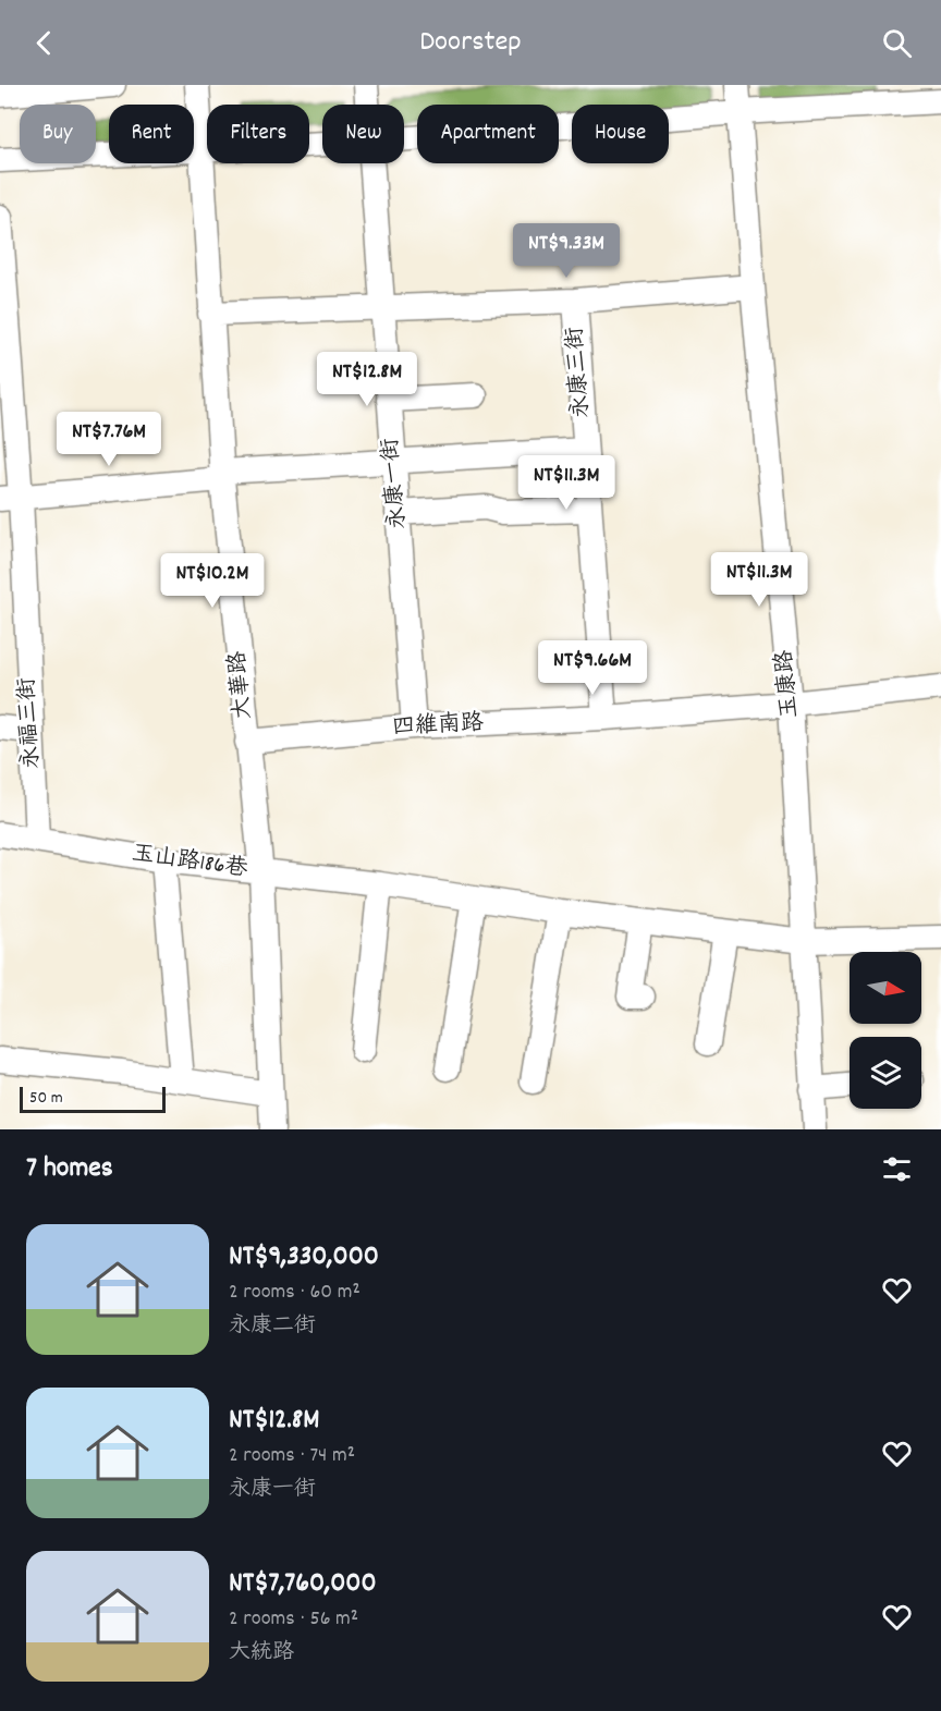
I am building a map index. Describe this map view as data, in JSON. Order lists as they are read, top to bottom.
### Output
{
  "streets": {
    "street": [
      "永康三街",
      "永康一街",
      "玉康路",
      "大華路",
      "永福三街",
      "四維南路",
      "玉山路186巷"
    ]
  },
  "crossings": [
    ["永康三街", "四維南路"],
    ["永康一街", "四維南路"],
    ["玉康路", "四維南路"],
    ["玉康路", "玉山路186巷"],
    ["大華路", "四維南路"],
    ["大華路", "玉山路186巷"],
    ["永福三街", "玉山路186巷"]
  ],
  "scale_bar": "50 m",
  "north": "right",
  "page": {
    "header": "Doorstep",
    "chip": [
      "Buy",
      "Rent",
      "Filters",
      "New",
      "Apartment",
      "House"
    ],
    "price": [
      "NT$9.33M",
      "NT$12.8M",
      "NT$7.76M",
      "NT$11.3M",
      "NT$11.3M",
      "NT$10.2M",
      "NT$9.66M"
    ],
    "scale": "50 m",
    "heading": "7 homes",
    "list": [
      {
        "name": "NT$9,330,000",
        "note": "2 rooms · 60 m² · 永康二街"
      },
      {
        "name": "NT$12.8M",
        "note": "2 rooms · 74 m² · 永康一街"
      },
      {
        "name": "NT$7,760,000",
        "note": "2 rooms · 56 m² · 大統路"
      }
    ]
  }
}
